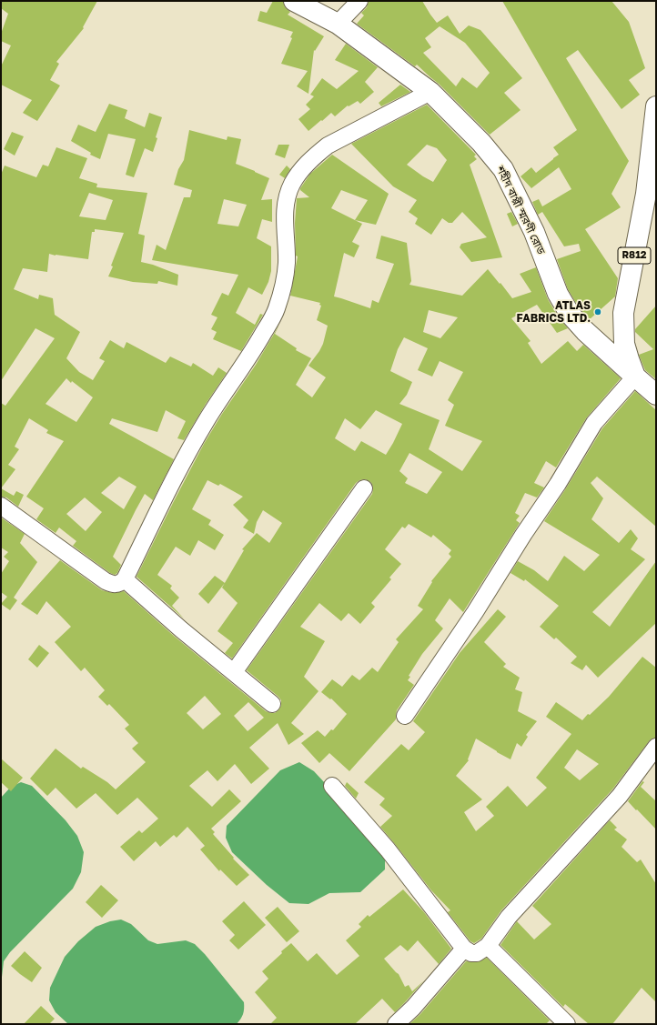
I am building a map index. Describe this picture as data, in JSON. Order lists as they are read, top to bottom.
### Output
{
  "streets": {
    "street": ["শহীদ বাপ্পী স্মরণী রোড", "R812"]
  },
  "crossings": [
    ["শহীদ বাপ্পী স্মরণী রোড", "R812"]
  ],
  "places": ["ATLAS FABRICS LTD."]
}
